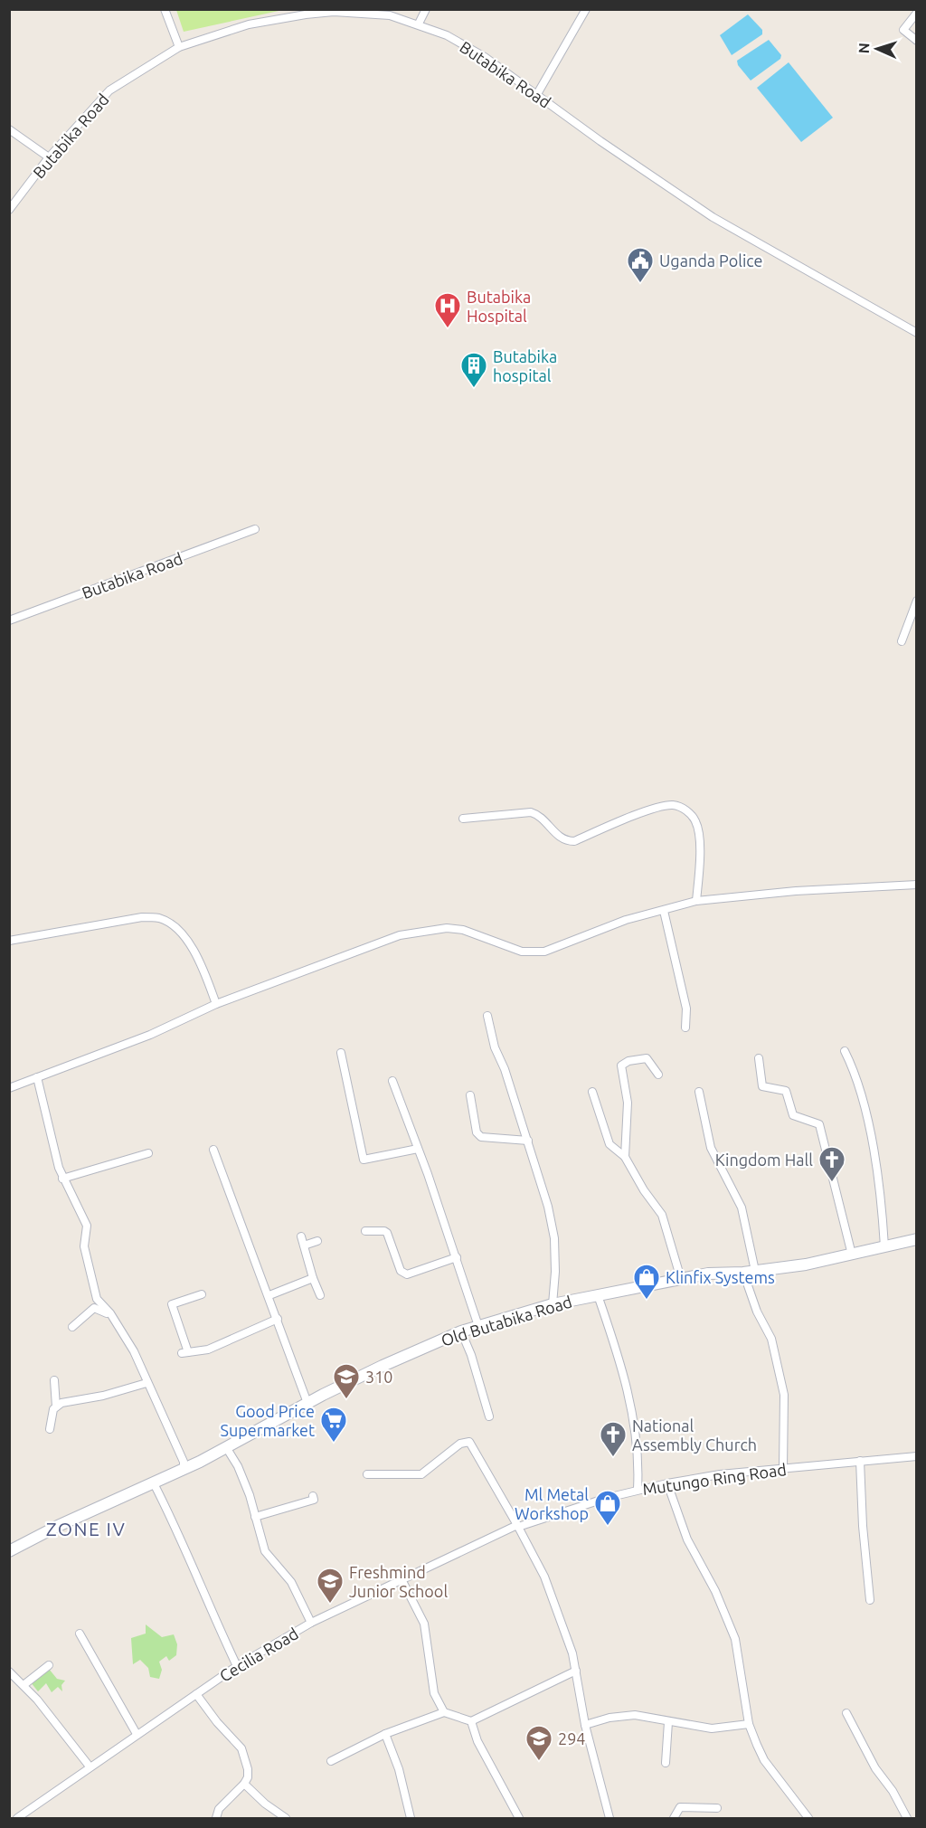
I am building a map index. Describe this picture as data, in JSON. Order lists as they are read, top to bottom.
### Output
{
  "streets": {
    "main road": ["Old Butabika Road"],
    "street": ["Butabika Road", "Mutungo Ring Road", "Cecilia Road"]
  },
  "crossings": [
    ["Mutungo Ring Road", "Cecilia Road"]
  ],
  "districts": ["ZONE IV"],
  "places": {
    "public building": ["Uganda Police"],
    "hospital": ["Butabika Hospital"],
    "building": ["Butabika hospital"],
    "church": ["Kingdom Hall", "National Assembly Church"],
    "shop": ["Klinfix Systems", "Ml Metal Workshop"],
    "school or university": ["310", "Freshmind Junior School", "294"],
    "supermarket": ["Good Price Supermarket"]
  },
  "north": "left"
}
